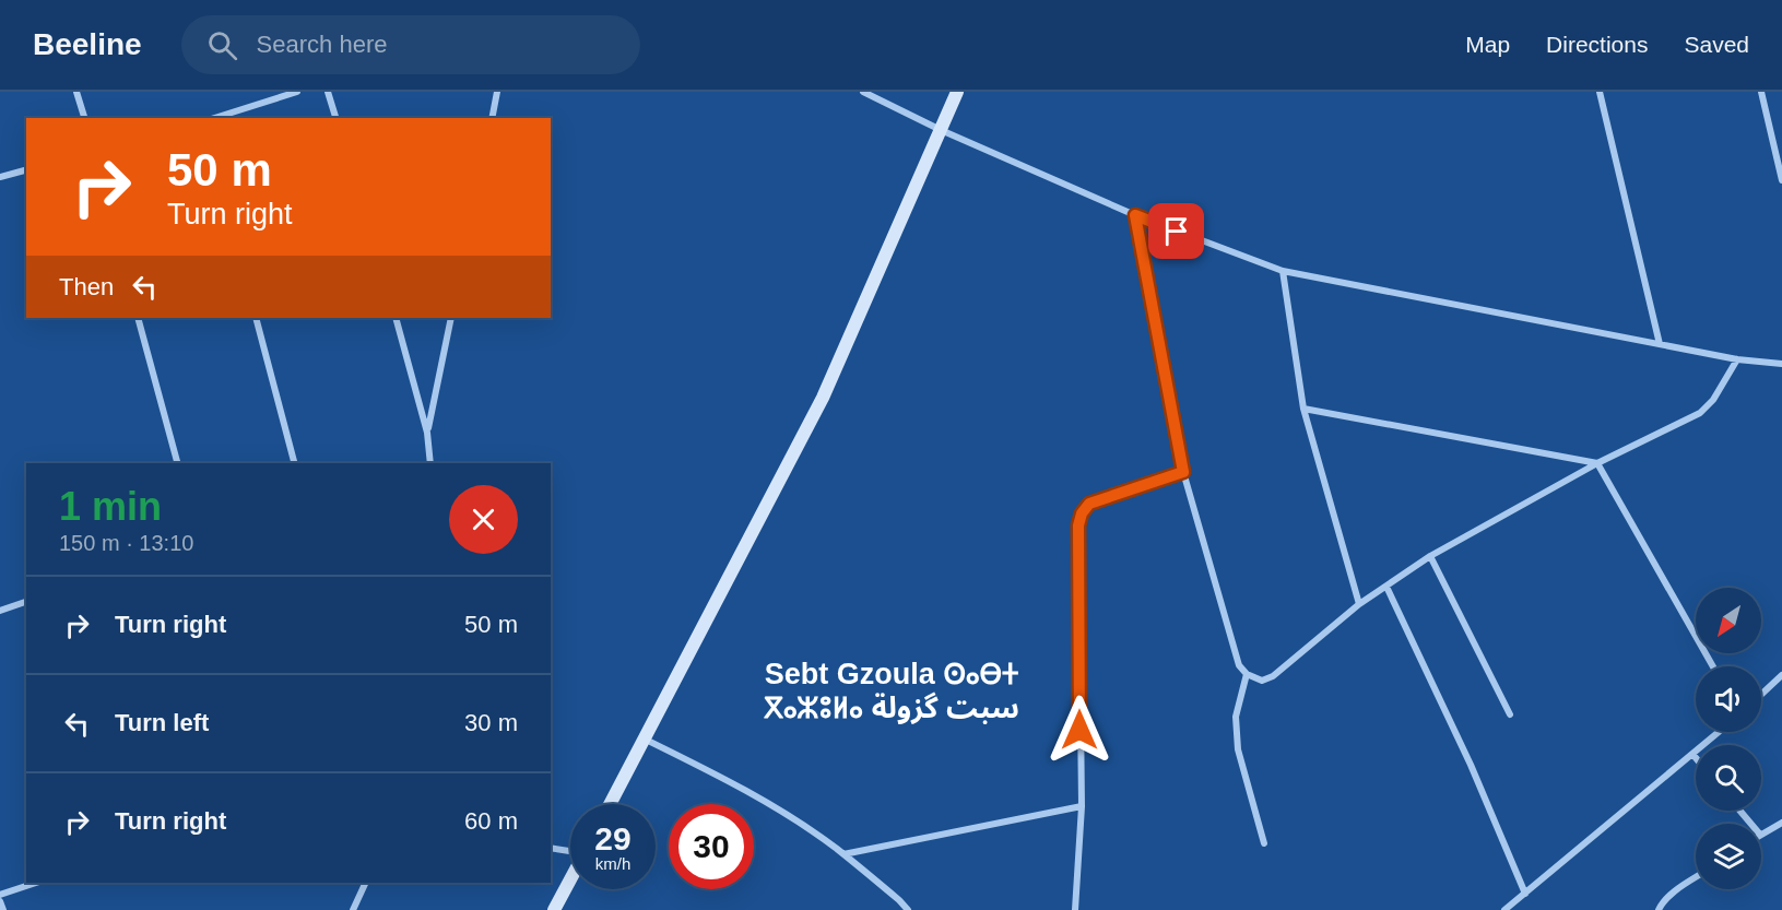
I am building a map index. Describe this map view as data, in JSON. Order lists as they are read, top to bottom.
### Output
{
  "districts": ["Sebt Gzoula ⵙⴰⴱⵜ ⴳⴰⵣⵓⵍⴰ سبت گزولة"],
  "north": "bottom left",
  "page": {
    "header": "Beeline",
    "search": "Search here",
    "nav": ["Map", "Directions", "Saved"],
    "turn": ["50 m", "Turn right"],
    "then": "Then",
    "heading": ["1 min", "150 m · 13:10"],
    "list": [
      {
        "name": "Turn right",
        "value": "50 m"
      },
      {
        "name": "Turn left",
        "value": "30 m"
      },
      {
        "name": "Turn right",
        "value": "60 m"
      }
    ],
    "speed": "29 km/h",
    "limit": "30"
  }
}
